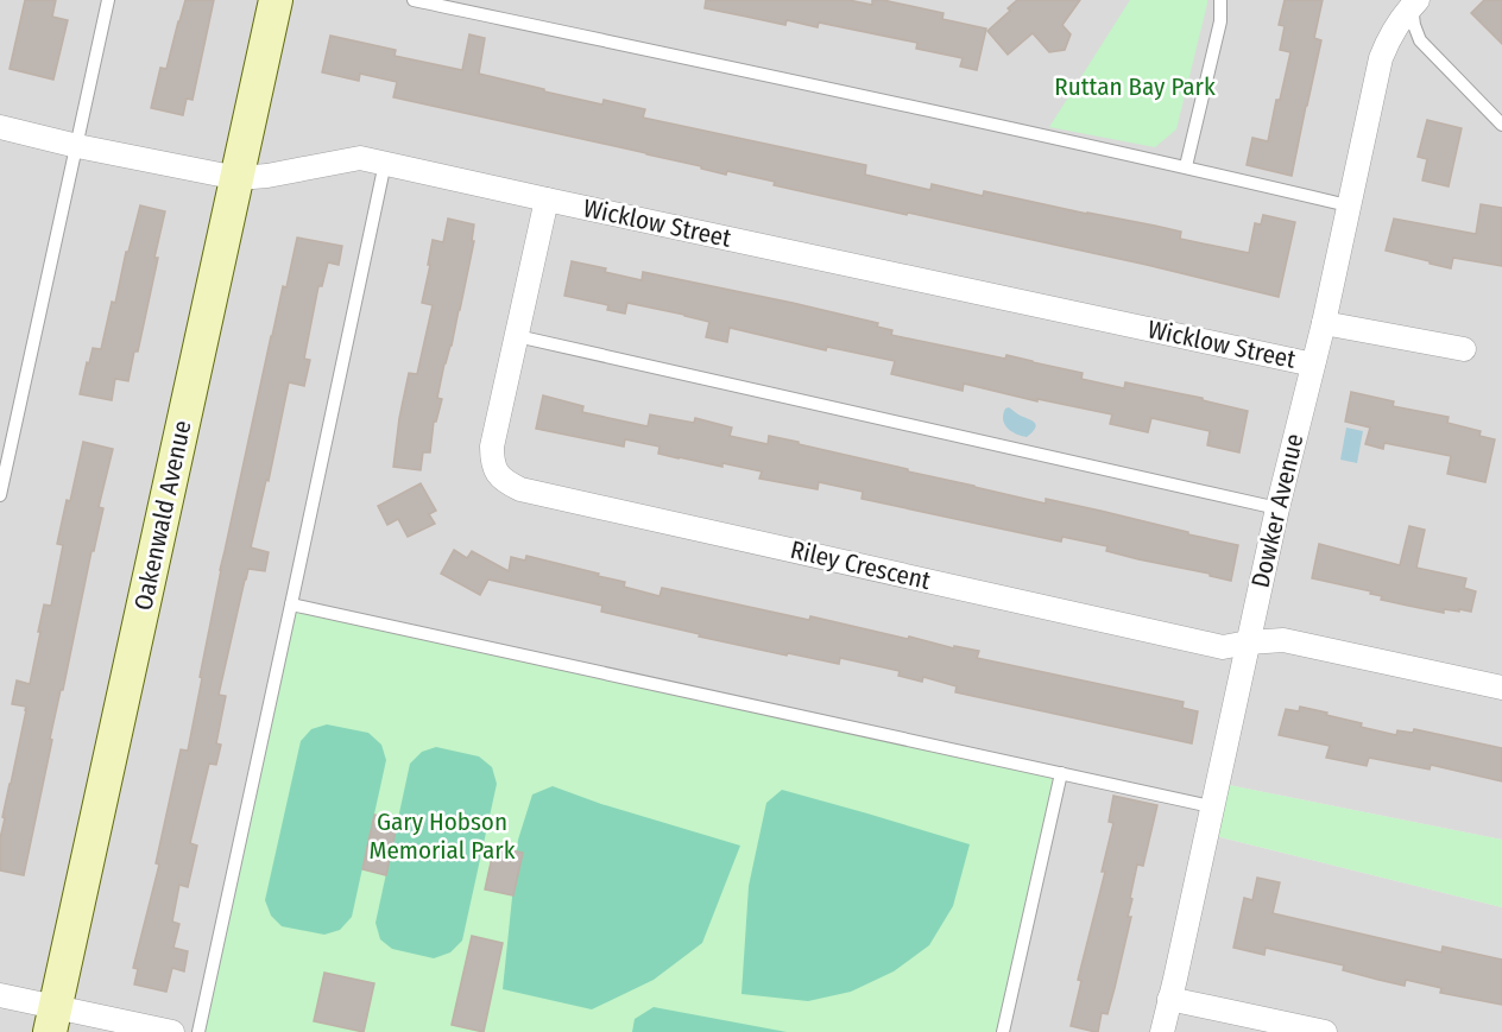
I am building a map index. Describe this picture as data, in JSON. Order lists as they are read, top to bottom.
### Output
{
  "streets": {
    "street": [
      "Wicklow Street",
      "Dowker Avenue",
      "Oakenwald Avenue",
      "Riley Crescent"
    ]
  },
  "crossings": [
    ["Wicklow Street", "Dowker Avenue"],
    ["Wicklow Street", "Oakenwald Avenue"],
    ["Wicklow Street", "Riley Crescent"],
    ["Dowker Avenue", "Riley Crescent"]
  ],
  "parks": ["Ruttan Bay Park", "Gary Hobson Memorial Park"]
}
